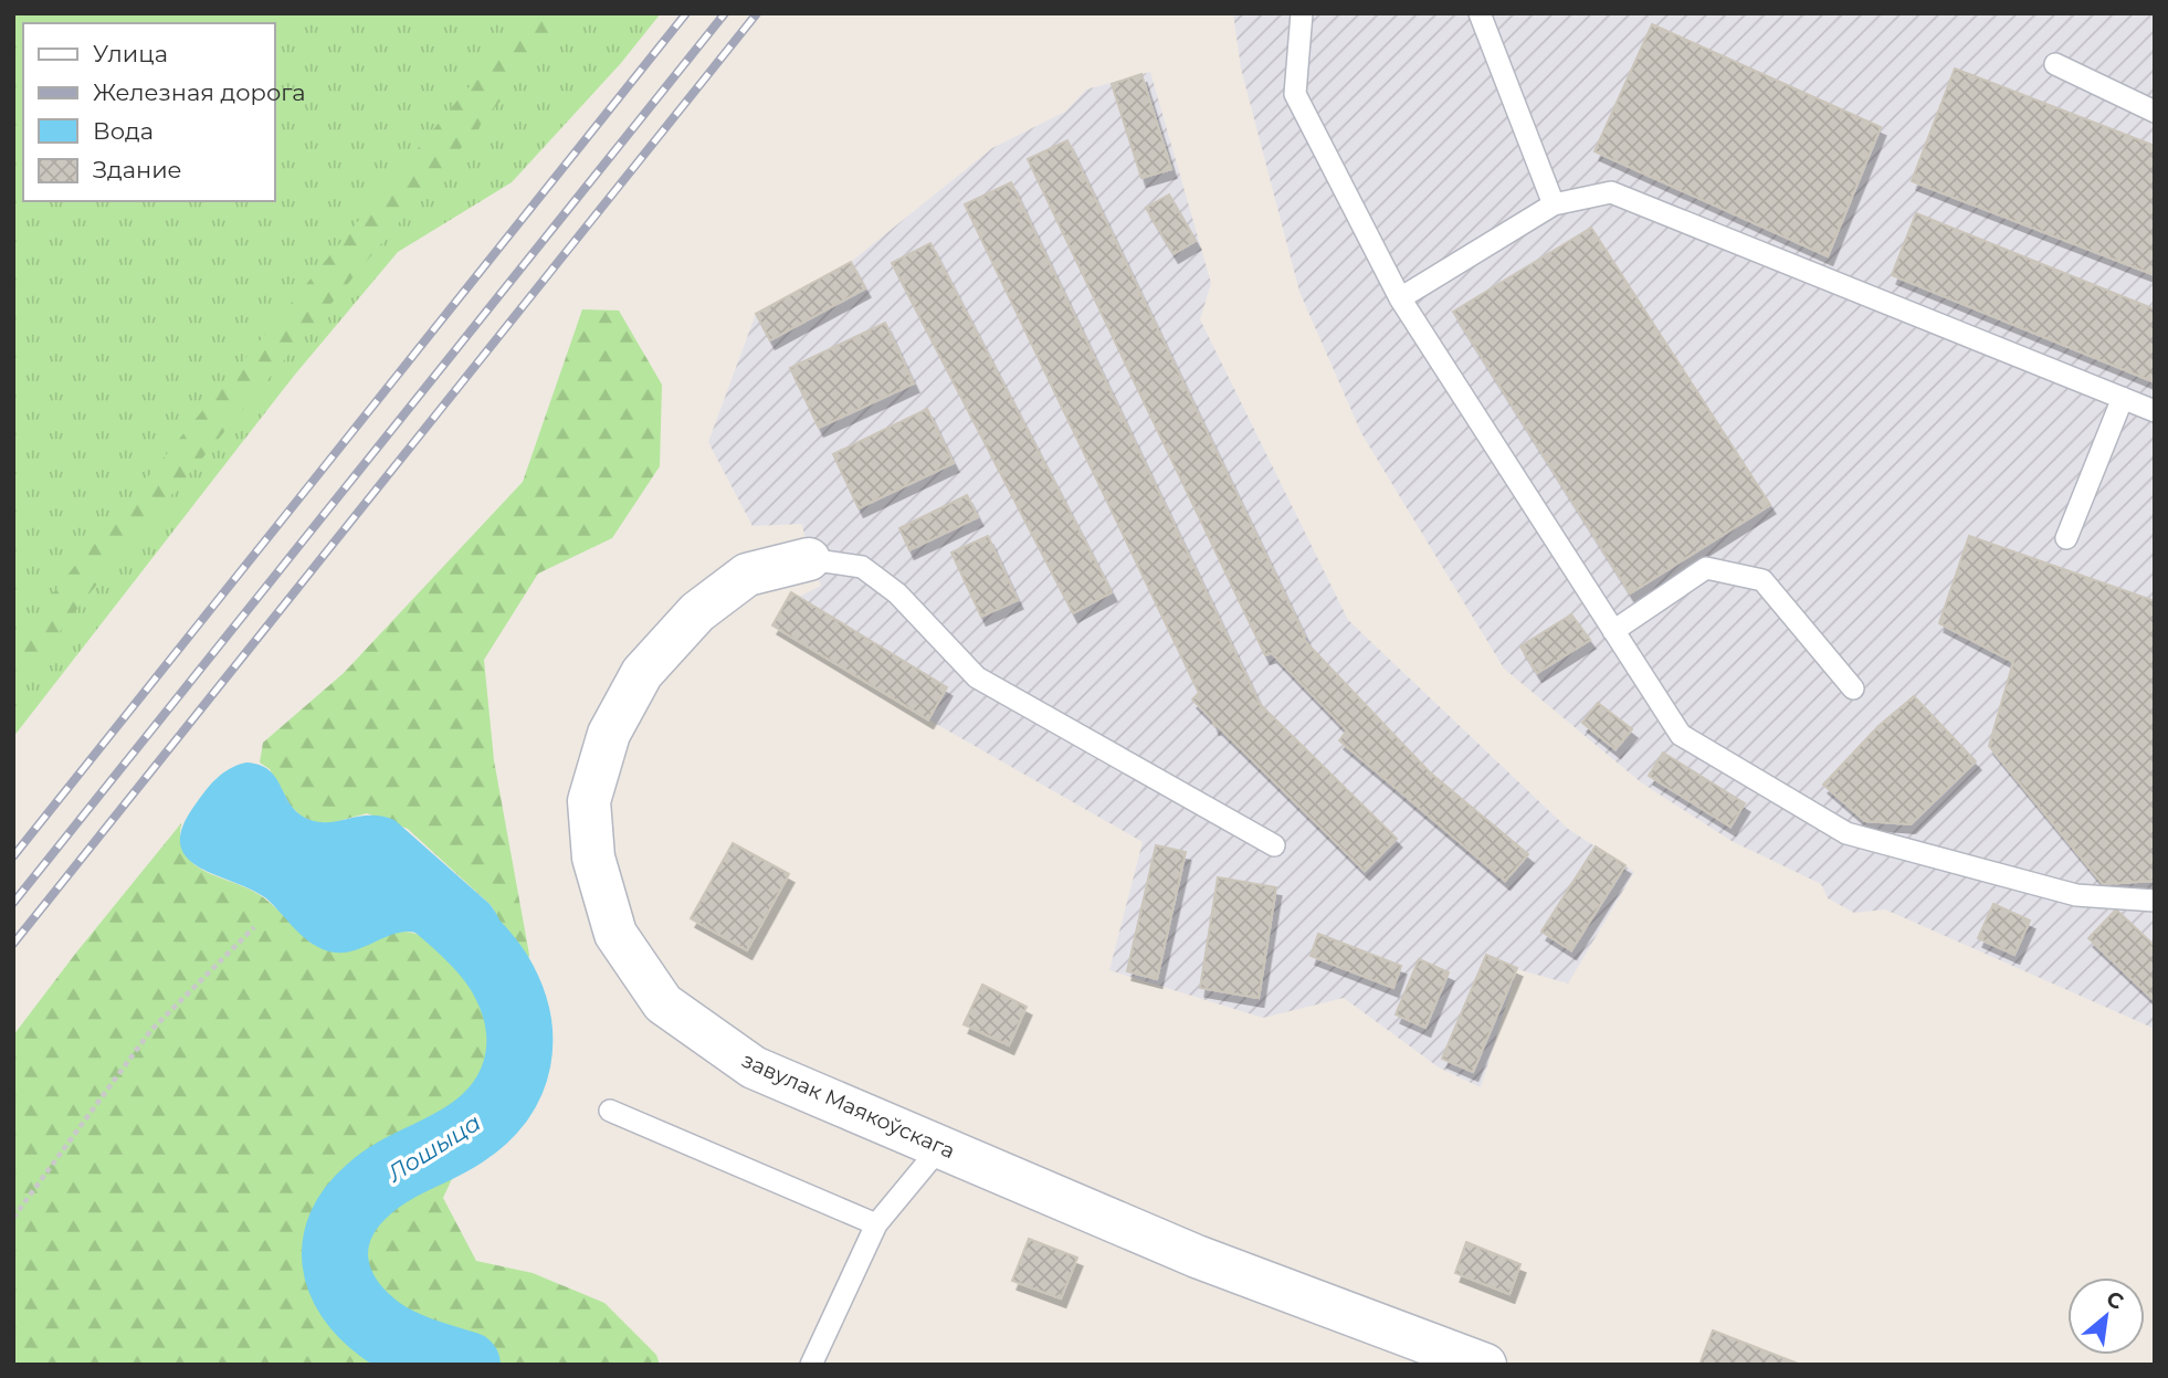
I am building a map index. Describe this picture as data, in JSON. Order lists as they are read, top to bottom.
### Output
{
  "streets": {
    "street": ["завулак Маякоўскага"]
  },
  "water": ["Лошыца"],
  "legend": [
    "Улица",
    "Железная дорога",
    "Вода",
    "Здание"
  ],
  "north": "top right"
}
